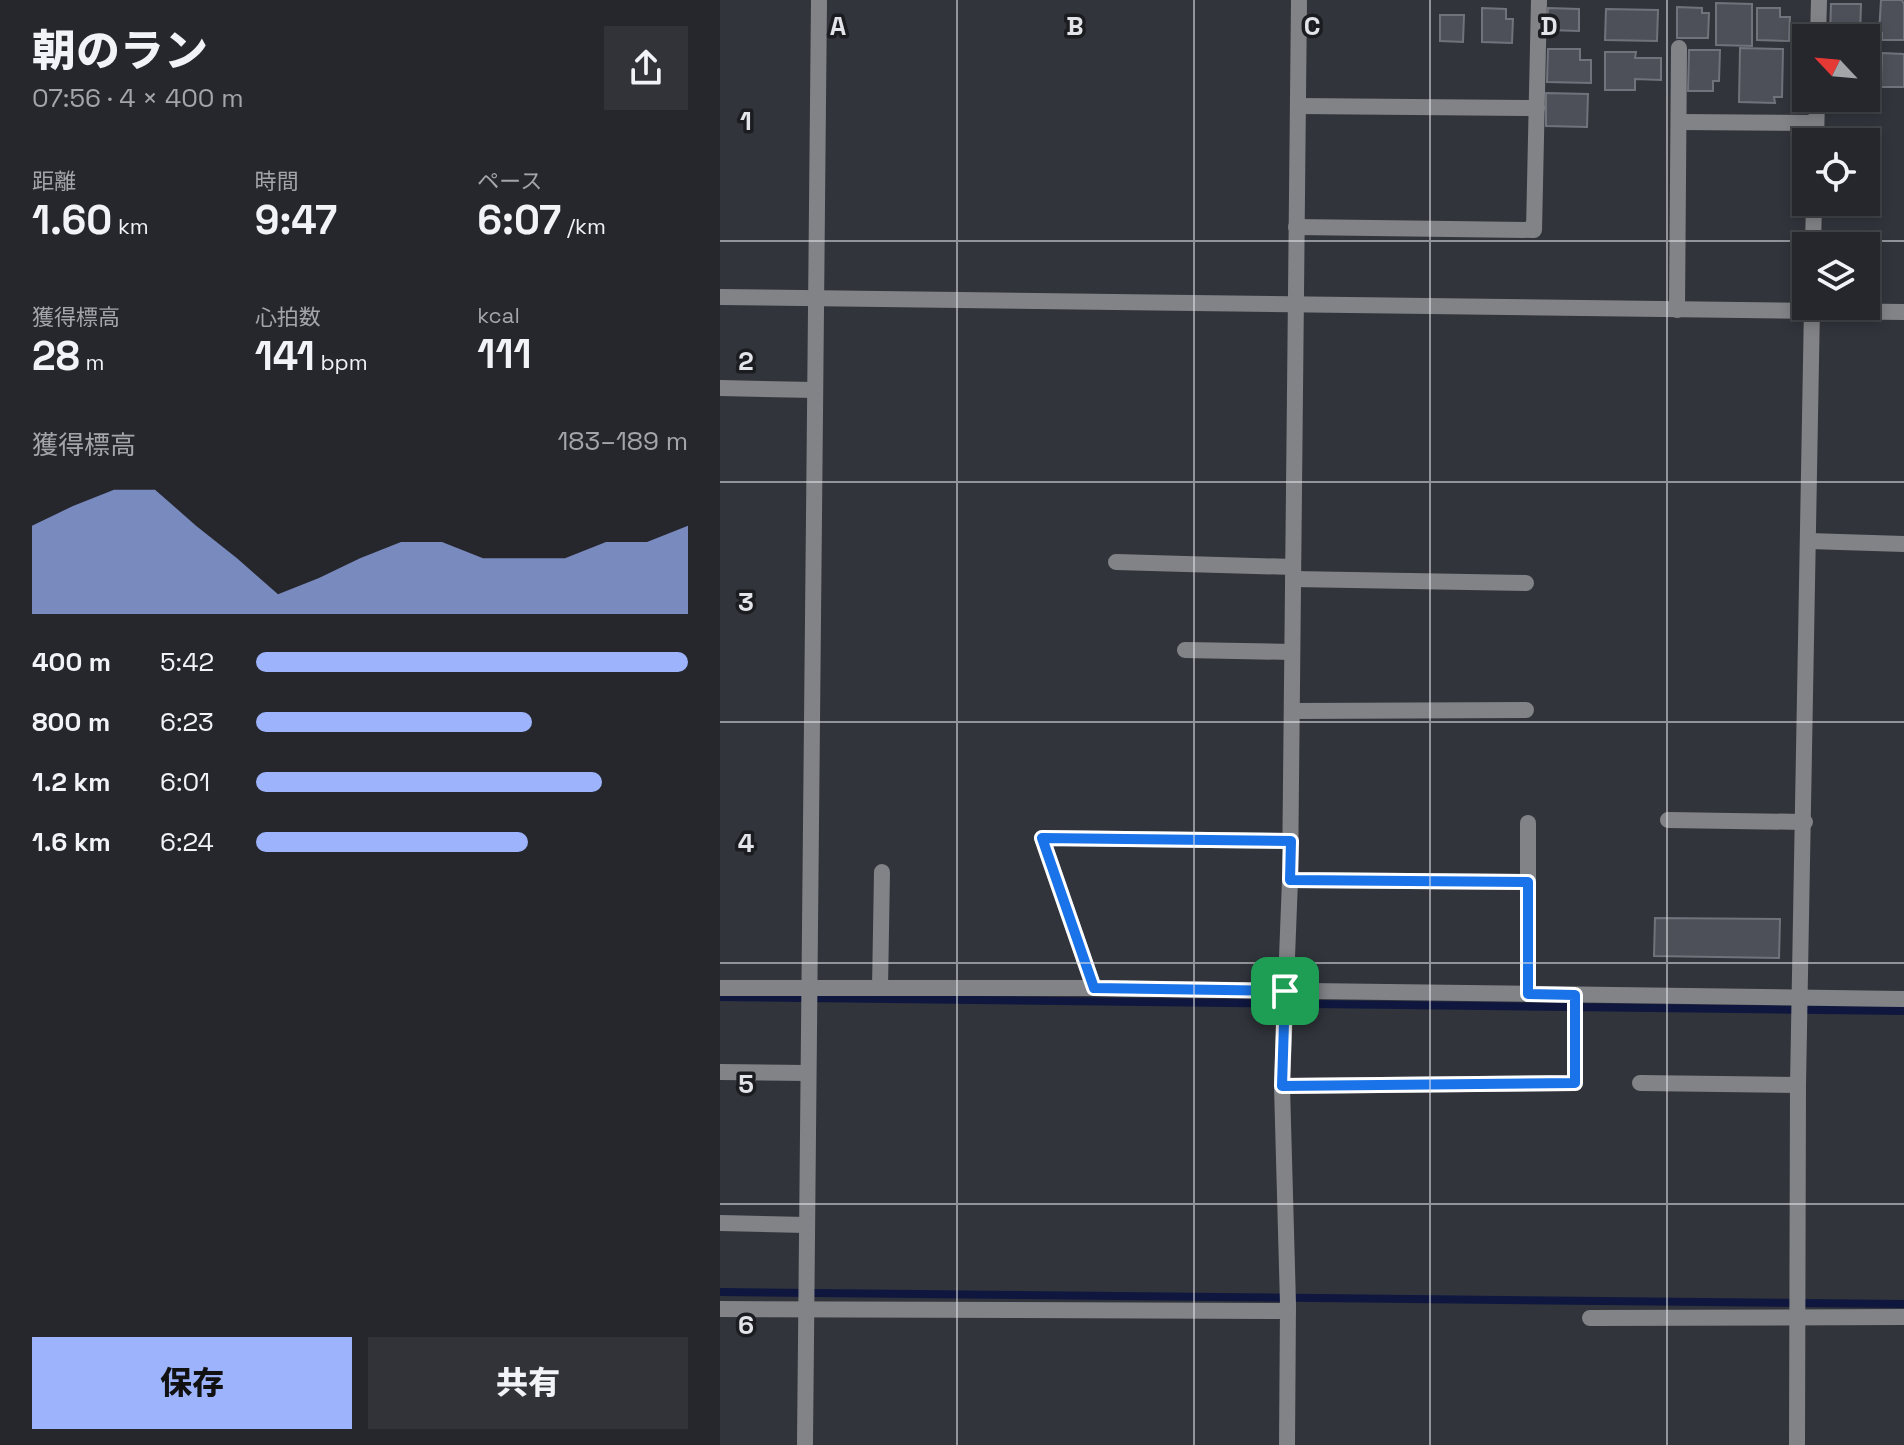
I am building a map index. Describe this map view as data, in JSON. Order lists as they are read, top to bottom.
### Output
{
  "north": "top left",
  "page": {
    "heading": ["朝のラン", "07:56 · 4 × 400 m"],
    "stats": [
      ["距離", "1.60 km"],
      ["時間", "9:47"],
      ["ペース", "6:07 /km"],
      ["獲得標高", "28 m"],
      ["心拍数", "141 bpm"],
      ["kcal", "111"]
    ],
    "chart": ["獲得標高", "183–189 m"],
    "list": [
      {
        "name": "400 m",
        "note": "5:42"
      },
      {
        "name": "800 m",
        "note": "6:23"
      },
      {
        "name": "1.2 km",
        "note": "6:01"
      },
      {
        "name": "1.6 km",
        "note": "6:24"
      }
    ],
    "buttons": ["保存", "共有"]
  },
  "grid": {
    "columns": [
      "A",
      "B",
      "C",
      "D"
    ],
    "rows": [
      "1",
      "2",
      "3",
      "4",
      "5",
      "6"
    ]
  }
}
